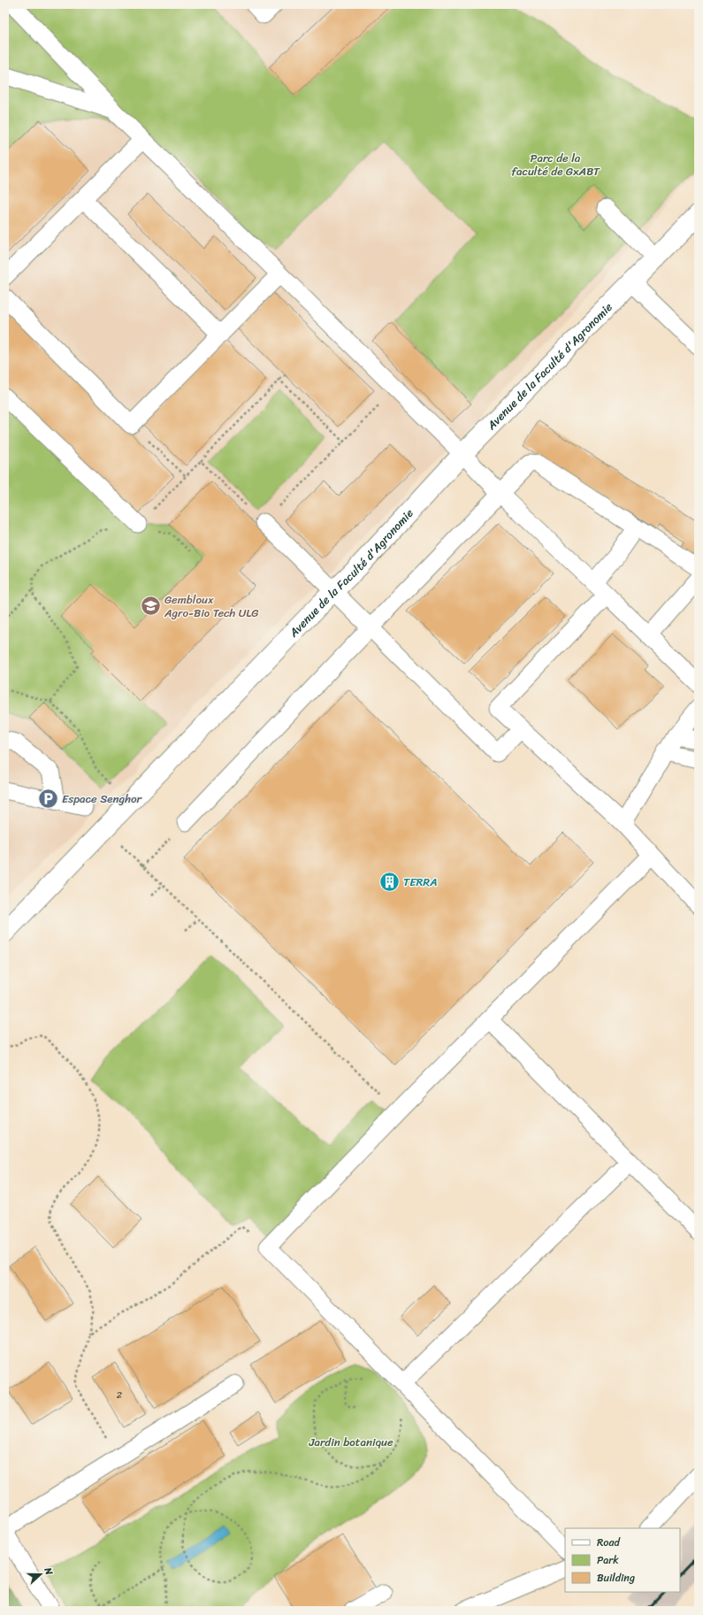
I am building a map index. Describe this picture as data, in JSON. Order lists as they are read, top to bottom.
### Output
{
  "streets": {
    "street": ["Avenue de la Faculté d'Agronomie"]
  },
  "parks": ["Parc de la faculté de GxABT", "Jardin botanique"],
  "places": {
    "school or university": ["Gembloux Agro-Bio Tech ULG"],
    "parking": ["Espace Senghor"],
    "building": ["TERRA"]
  },
  "house_numbers": ["2"],
  "legend": ["Road", "Park", "Building"],
  "north": "right"
}
